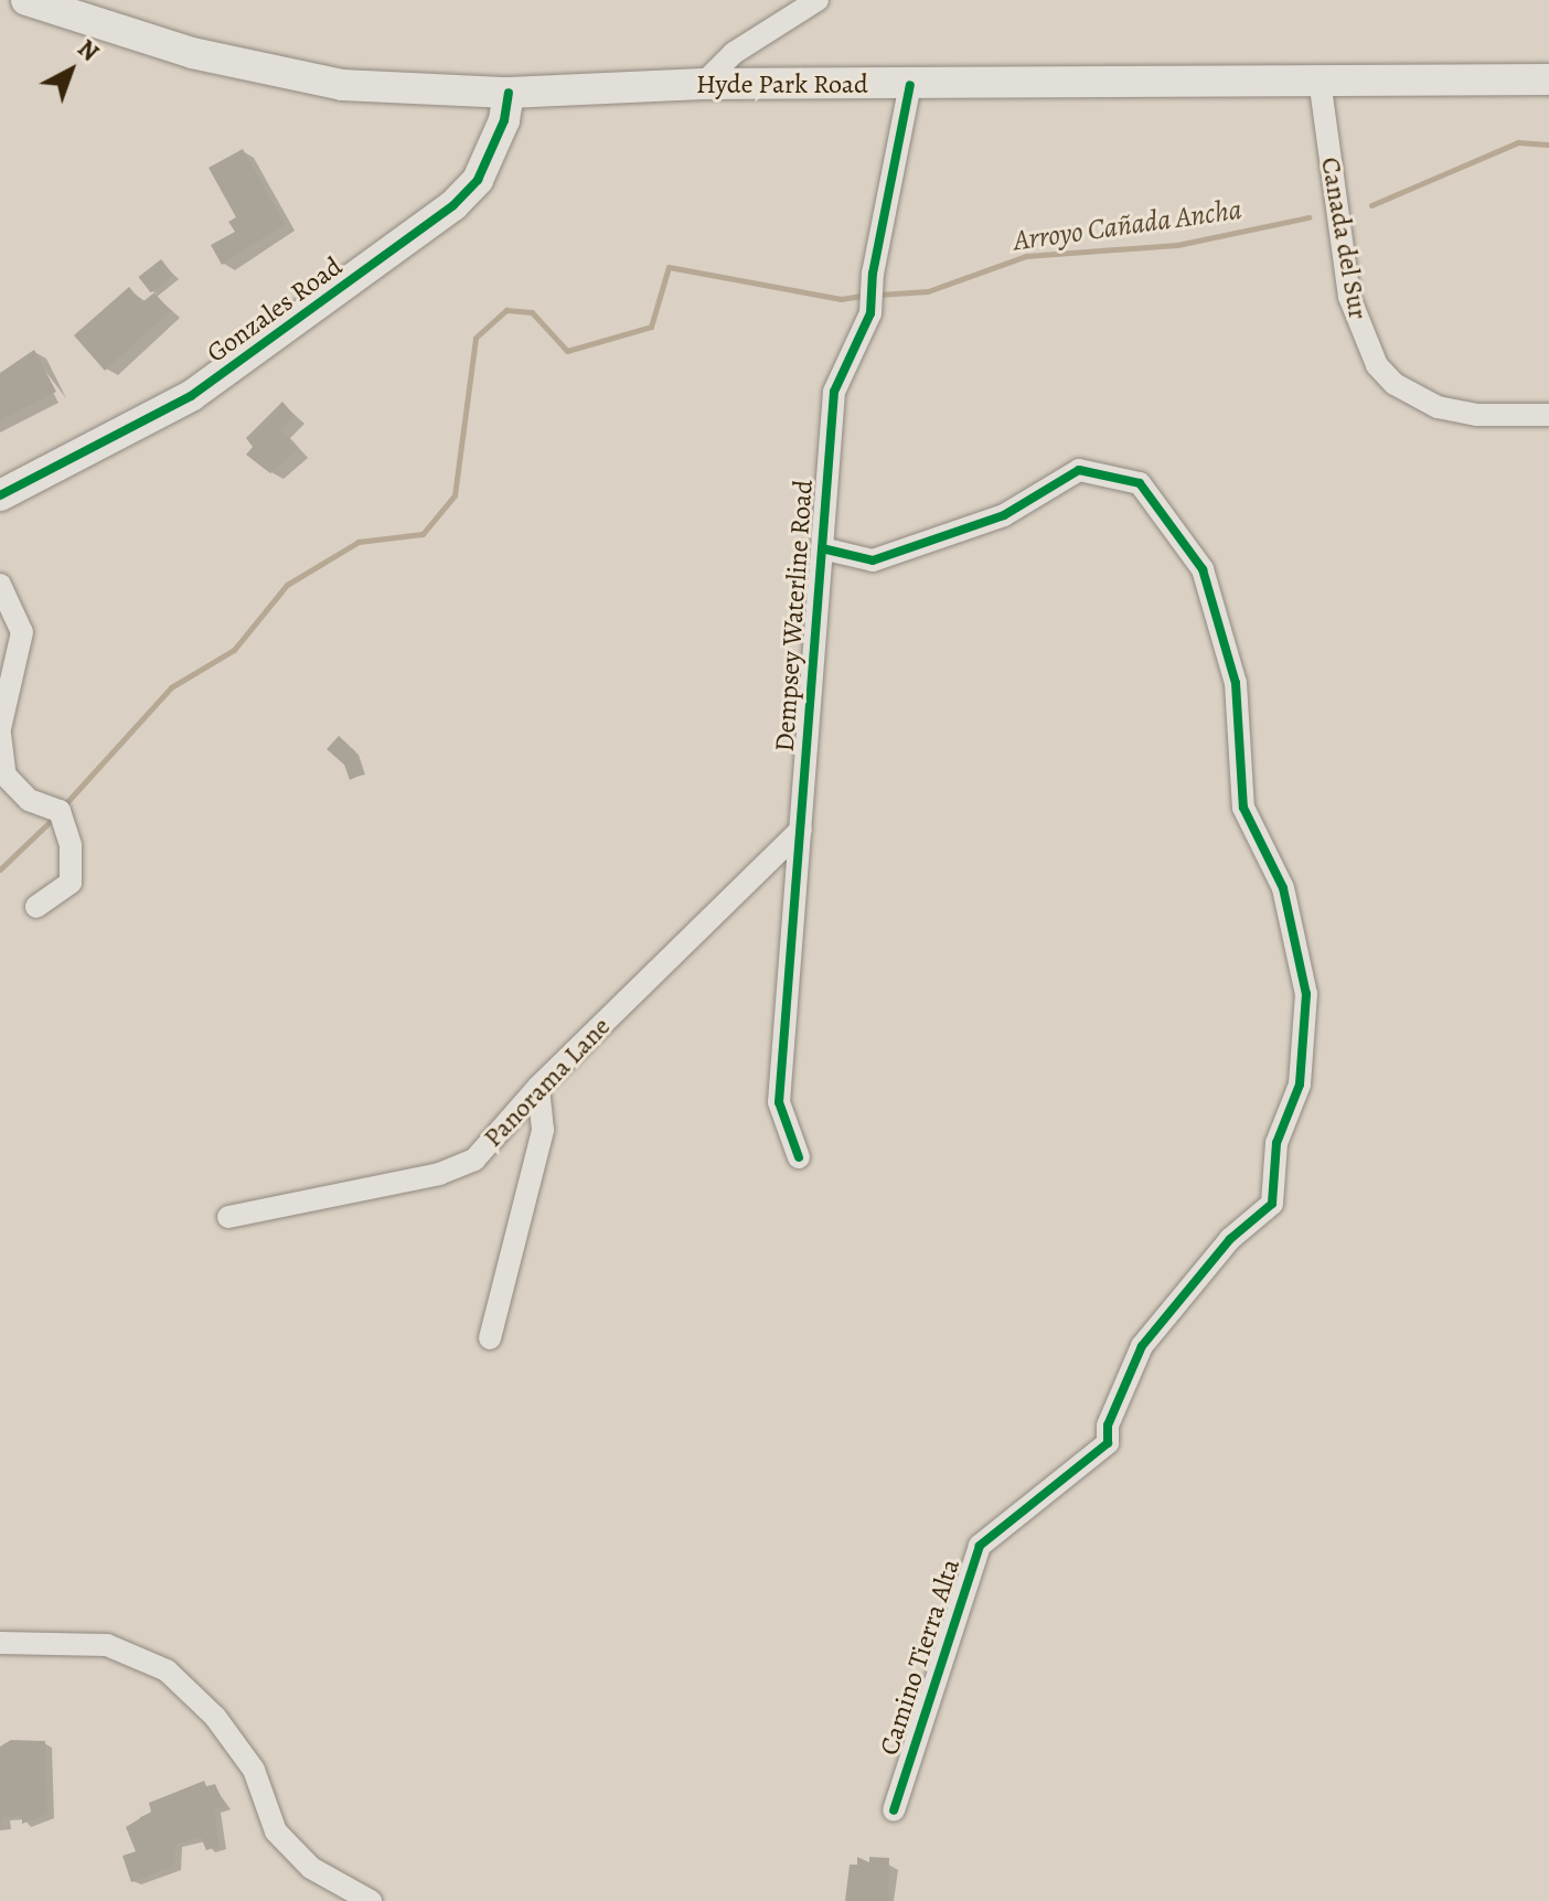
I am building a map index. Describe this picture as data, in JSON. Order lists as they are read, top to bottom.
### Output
{
  "streets": {
    "main road": ["Hyde Park Road", "Gonzales Road"],
    "street": [
      "Canada del Sur",
      "Dempsey Waterline Road",
      "Panorama Lane",
      "Camino Tierra Alta"
    ]
  },
  "crossings": [
    ["Hyde Park Road", "Canada del Sur"],
    ["Hyde Park Road", "Gonzales Road"],
    ["Hyde Park Road", "Dempsey Waterline Road"],
    ["Dempsey Waterline Road", "Panorama Lane"],
    ["Dempsey Waterline Road", "Camino Tierra Alta"]
  ],
  "water": ["Arroyo Cañada Ancha"],
  "north": "top right"
}
